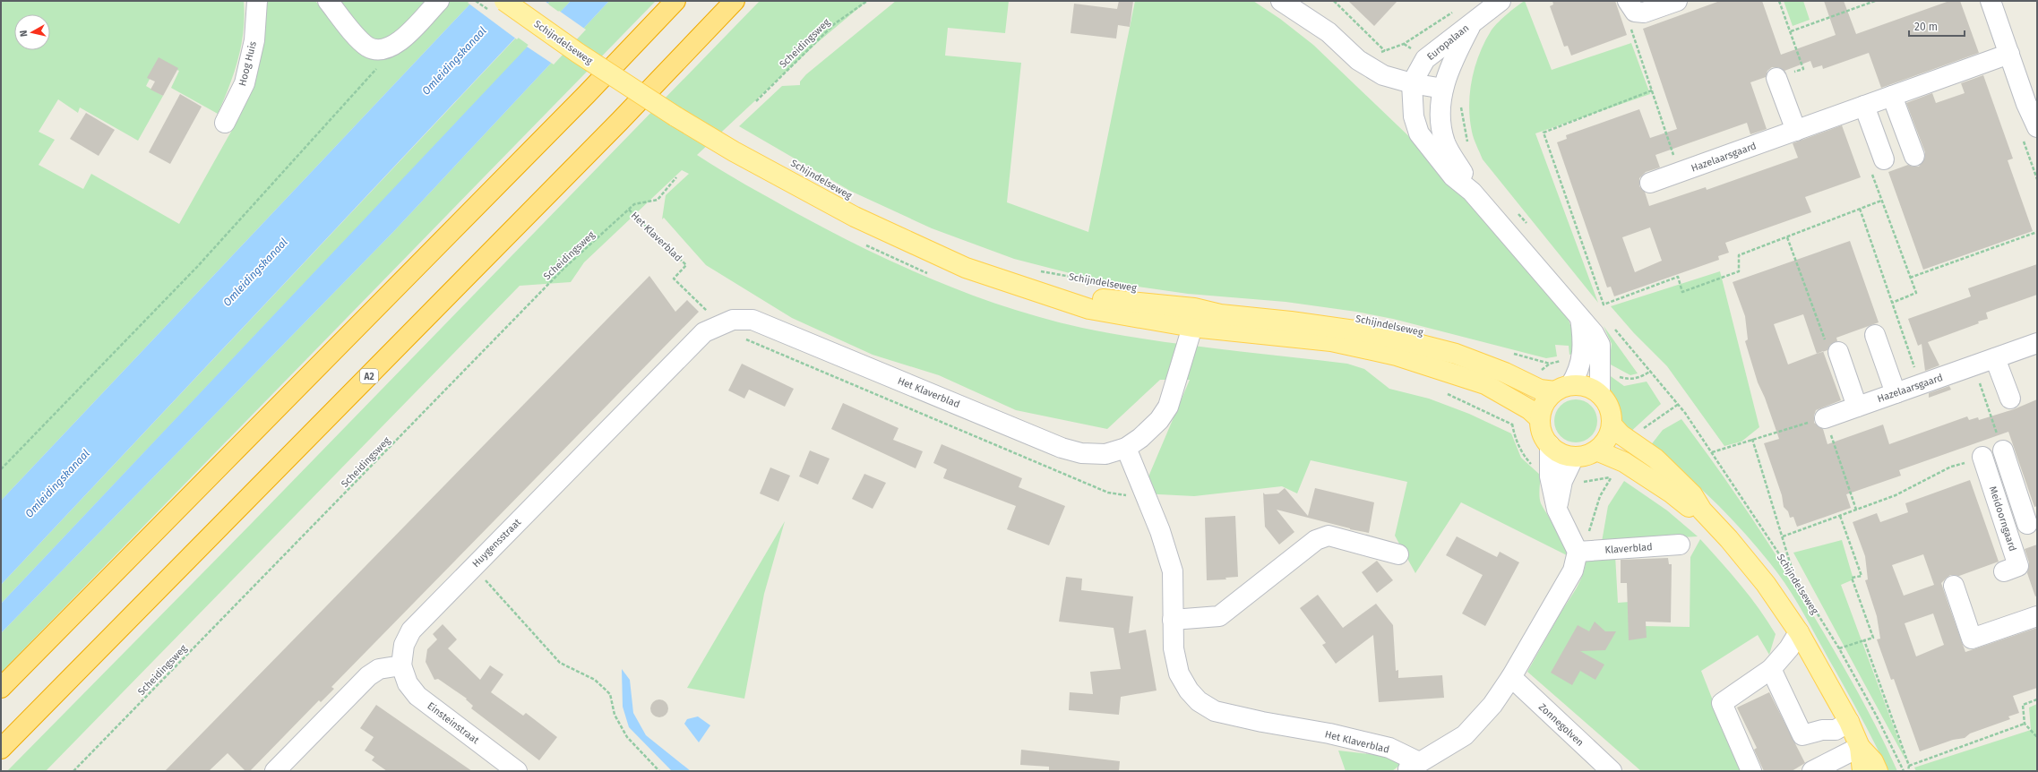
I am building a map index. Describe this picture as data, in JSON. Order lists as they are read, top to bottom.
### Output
{
  "streets": {
    "highway": ["A2"],
    "main road": ["Schijndelseweg"],
    "street": [
      "Europalaan",
      "Hoog Huis",
      "Hazelaarsgaard",
      "Het Klaverblad",
      "Meidoorngaard",
      "Huygensstraat",
      "Klaverblad",
      "Einsteinstraat",
      "Zonnegolven"
    ],
    "path": ["Scheidingsweg"]
  },
  "crossings": [
    ["Schijndelseweg", "Het Klaverblad"],
    ["Scheidingsweg", "Het Klaverblad"],
    ["Het Klaverblad", "Huygensstraat"],
    ["Het Klaverblad", "Klaverblad"],
    ["Het Klaverblad", "Zonnegolven"],
    ["Huygensstraat", "Einsteinstraat"]
  ],
  "water": ["Omleidingskanaal"],
  "scale_bar": "20 m",
  "north": "left"
}
